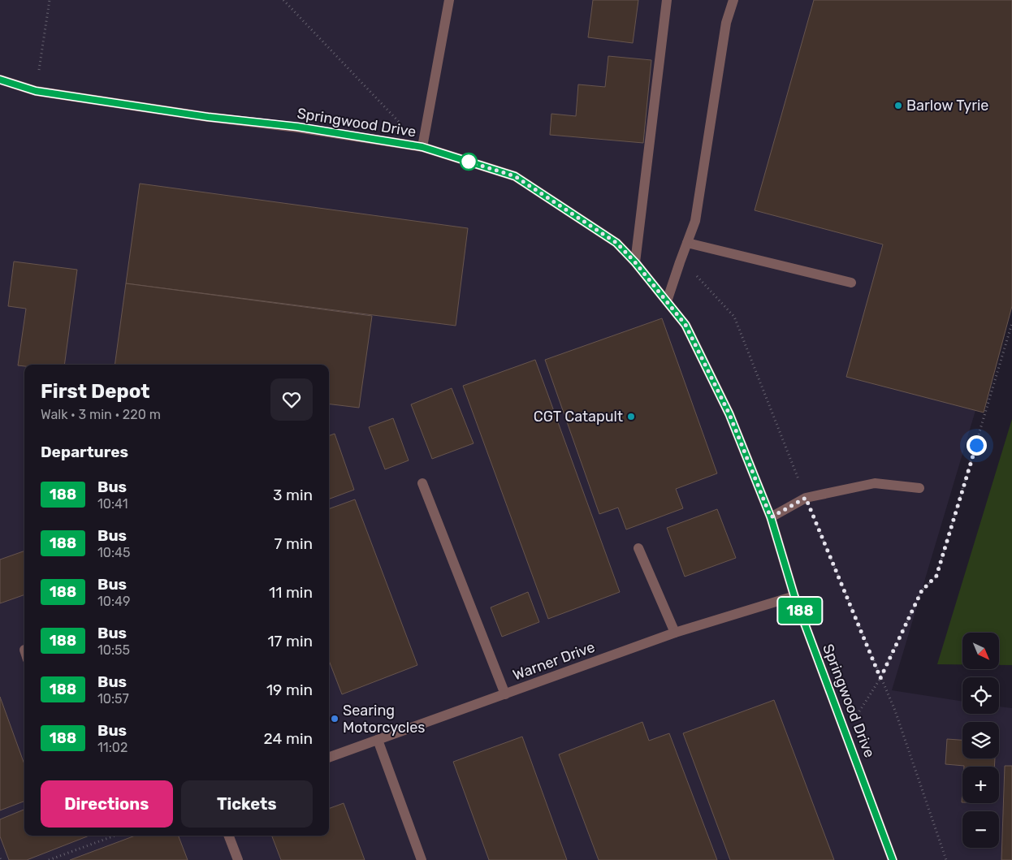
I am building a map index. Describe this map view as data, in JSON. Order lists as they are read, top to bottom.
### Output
{
  "streets": {
    "street": ["Springwood Drive", "Warner Drive"]
  },
  "crossings": [
    ["Springwood Drive", "Warner Drive"]
  ],
  "places": ["Barlow Tyrie", "CGT Catapult", "Searing Motorcycles"],
  "lines": ["bus line 188"],
  "north": "bottom right",
  "page": {
    "on_map": "188",
    "heading": [
      ["First Depot", "Walk · 3 min · 220 m"],
      "Departures"
    ],
    "list": [
      {
        "mark": "188",
        "name": "Bus",
        "note": "10:41",
        "value": "3 min"
      },
      {
        "mark": "188",
        "name": "Bus",
        "note": "10:45",
        "value": "7 min"
      },
      {
        "mark": "188",
        "name": "Bus",
        "note": "10:49",
        "value": "11 min"
      },
      {
        "mark": "188",
        "name": "Bus",
        "note": "10:55",
        "value": "17 min"
      },
      {
        "mark": "188",
        "name": "Bus",
        "note": "10:57",
        "value": "19 min"
      },
      {
        "mark": "188",
        "name": "Bus",
        "note": "11:02",
        "value": "24 min"
      }
    ],
    "map_buttons": ["+", "−"],
    "buttons": ["Directions", "Tickets"]
  }
}
